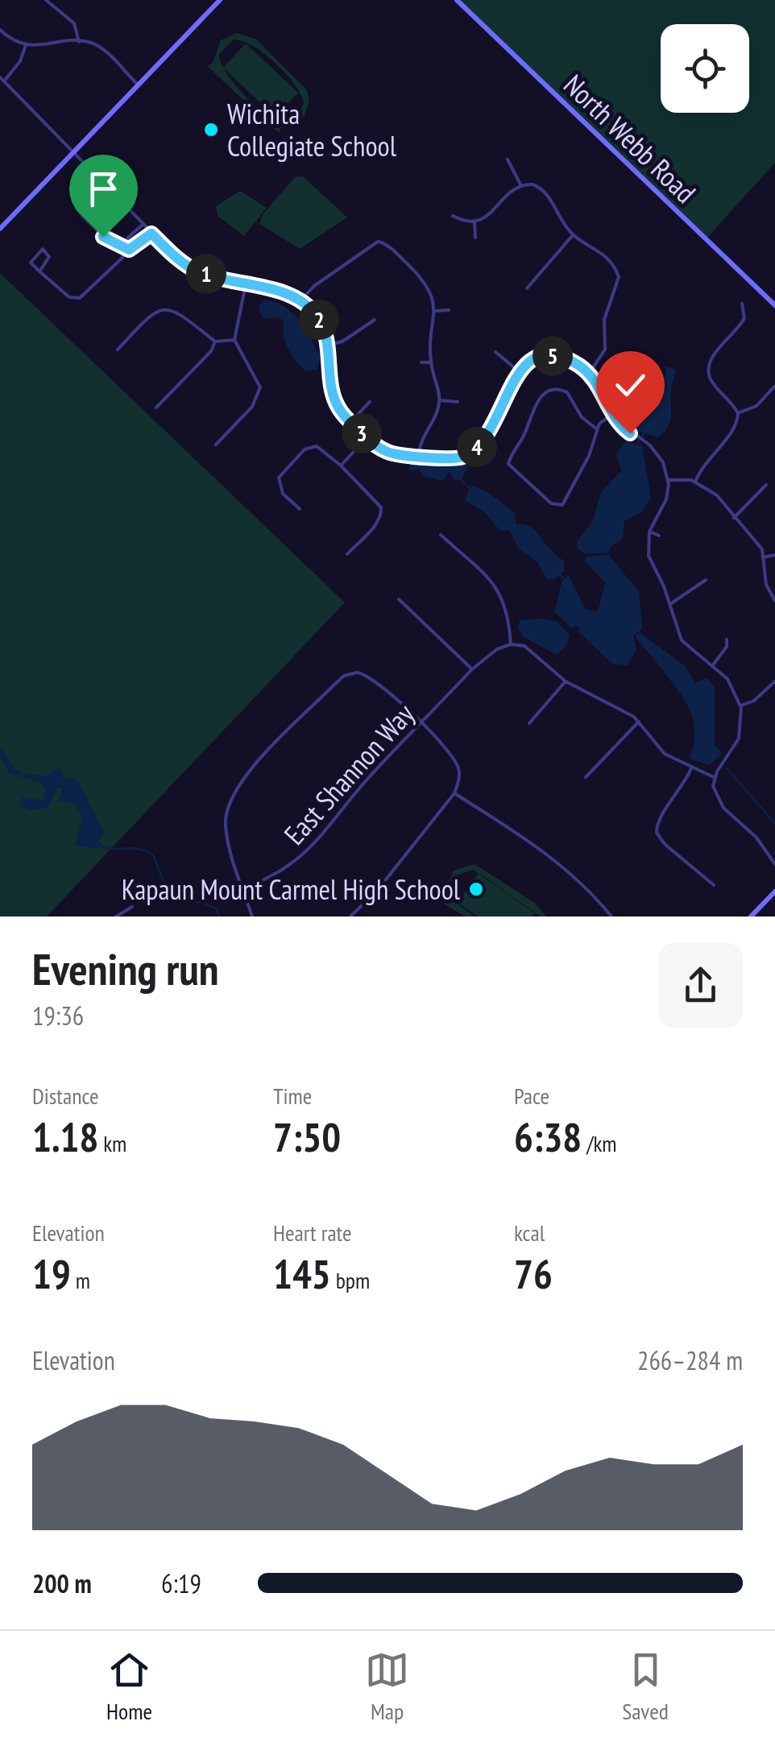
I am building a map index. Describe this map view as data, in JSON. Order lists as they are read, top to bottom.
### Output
{
  "streets": {
    "main road": ["North Webb Road"],
    "street": ["East Shannon Way"]
  },
  "places": ["Wichita Collegiate School", "Kapaun Mount Carmel High School"],
  "page": {
    "pins": [
      "1",
      "2",
      "5",
      "3",
      "4"
    ],
    "heading": ["Evening run", "19:36"],
    "stats": [
      ["Distance", "1.18 km"],
      ["Time", "7:50"],
      ["Pace", "6:38 /km"],
      ["Elevation", "19 m"],
      ["Heart rate", "145 bpm"],
      ["kcal", "76"]
    ],
    "chart": ["Elevation", "266–284 m"],
    "list": [
      {
        "name": "200 m",
        "note": "6:19"
      }
    ],
    "tabs": ["Home", "Map", "Saved"]
  }
}
